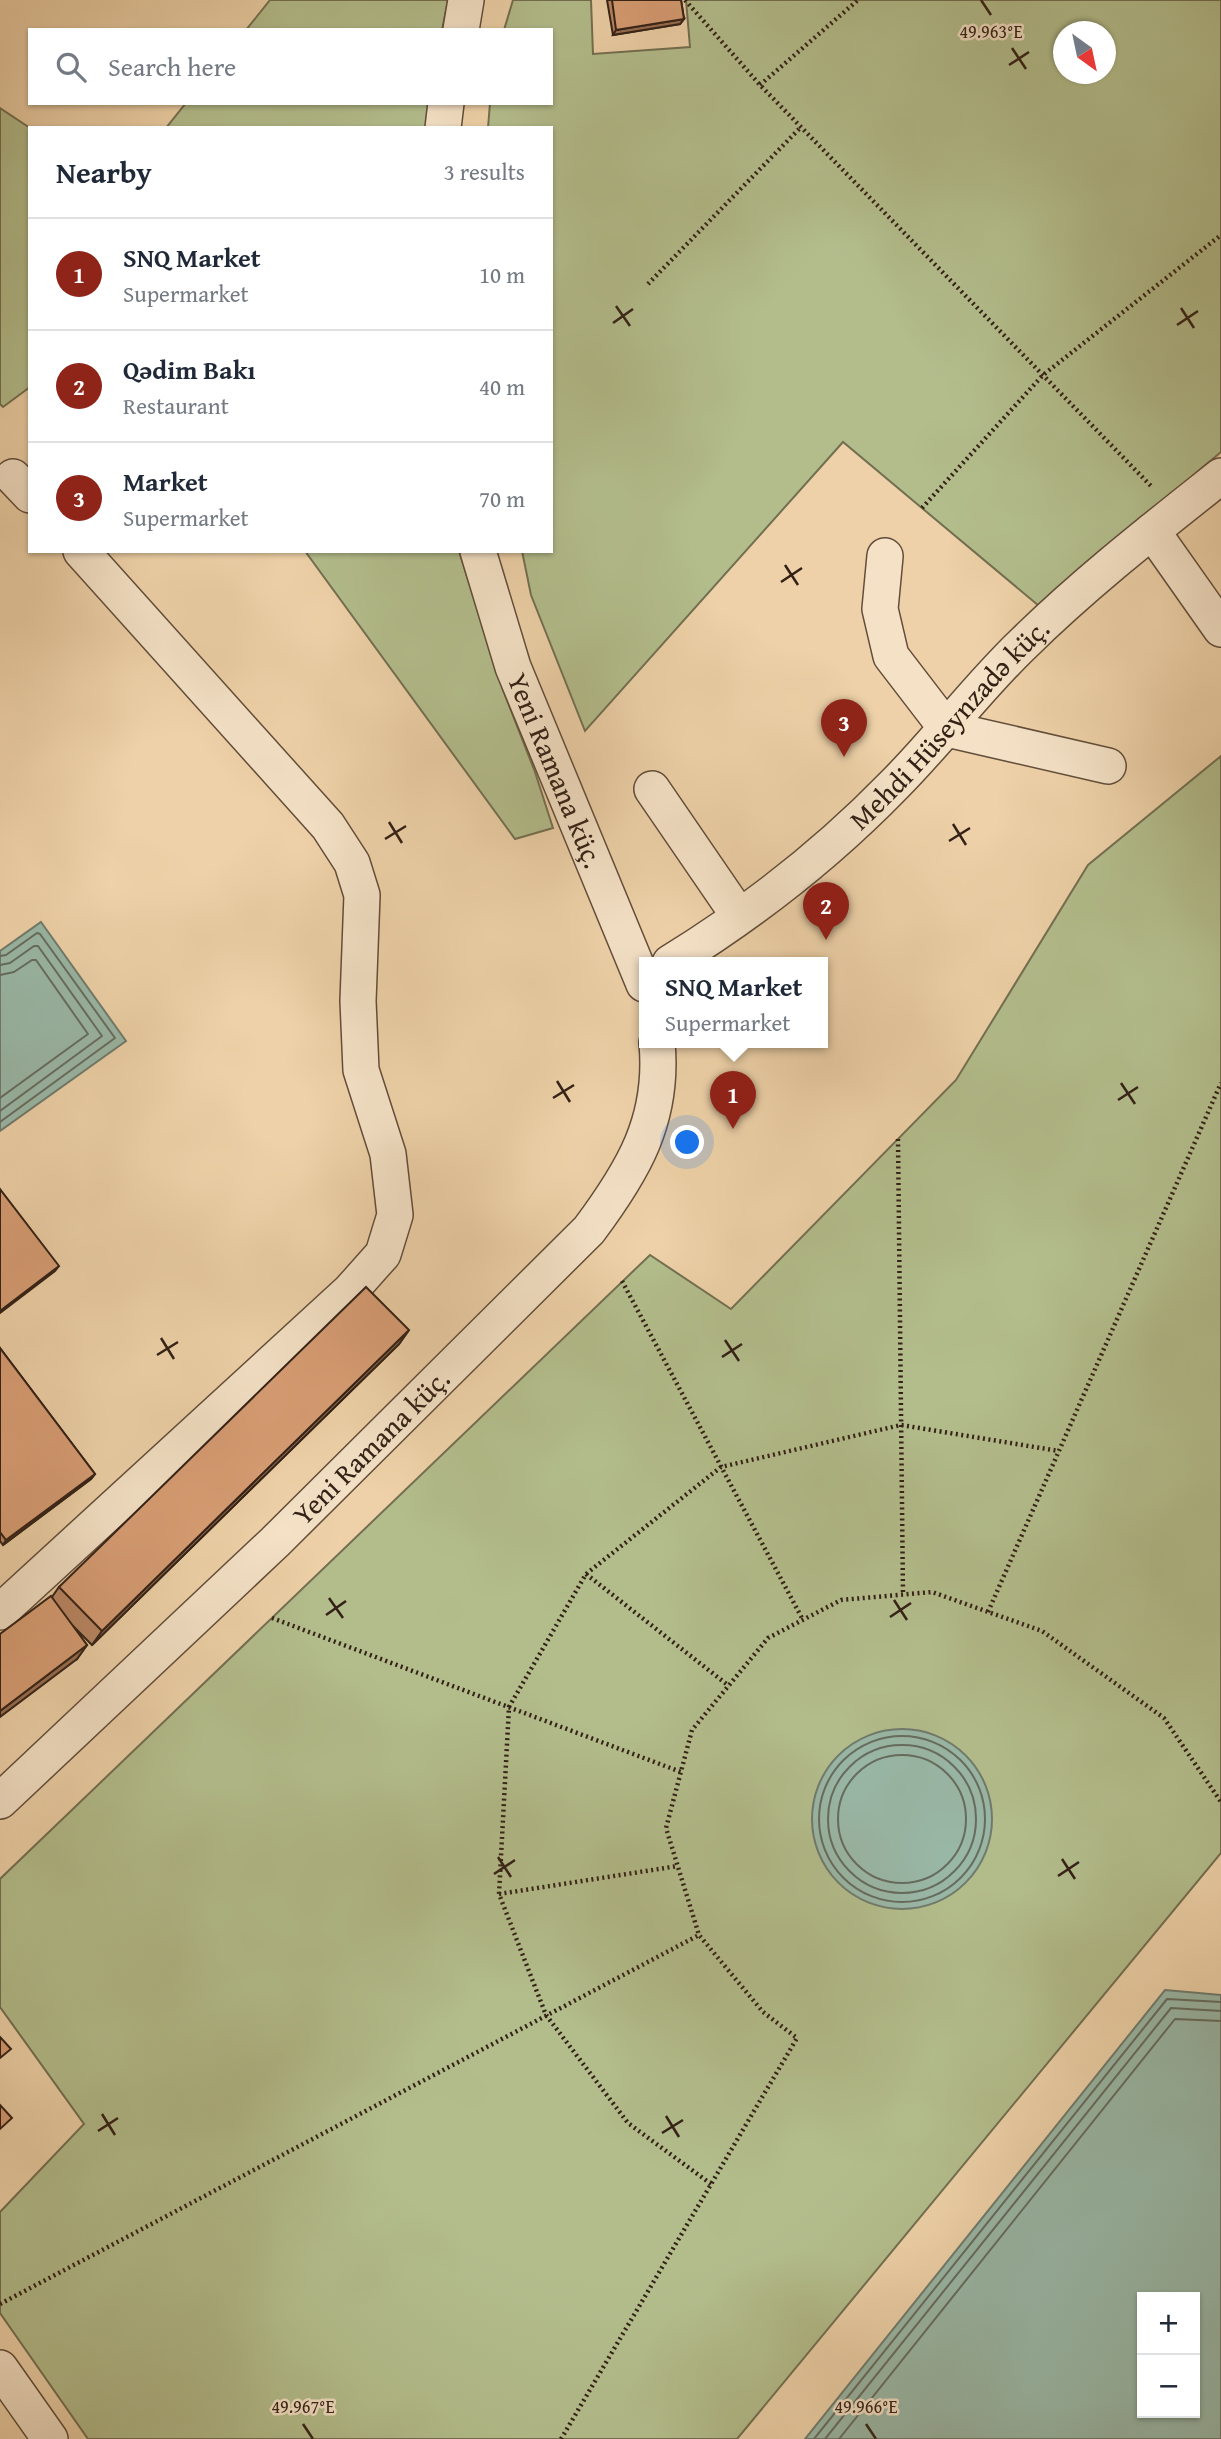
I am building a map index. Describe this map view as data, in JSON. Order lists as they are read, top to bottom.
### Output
{
  "streets": {
    "street": ["Mehdi Hüseynzadə küç.", "Yeni Ramana küç."]
  },
  "north": "bottom right",
  "page": {
    "search": "Search here",
    "heading": ["Nearby", "3 results"],
    "list": [
      {
        "mark": "1",
        "name": "SNQ Market",
        "note": "Supermarket",
        "value": "10 m"
      },
      {
        "mark": "2",
        "name": "Qədim Bakı",
        "note": "Restaurant",
        "value": "40 m"
      },
      {
        "mark": "3",
        "name": "Market",
        "note": "Supermarket",
        "value": "70 m"
      }
    ],
    "pins": ["3", "2", "1"],
    "popup": ["SNQ Market", "Supermarket"],
    "map_buttons": ["+", "−"]
  },
  "coordinates": ["49.963°E", "49.967°E", "49.966°E"]
}
